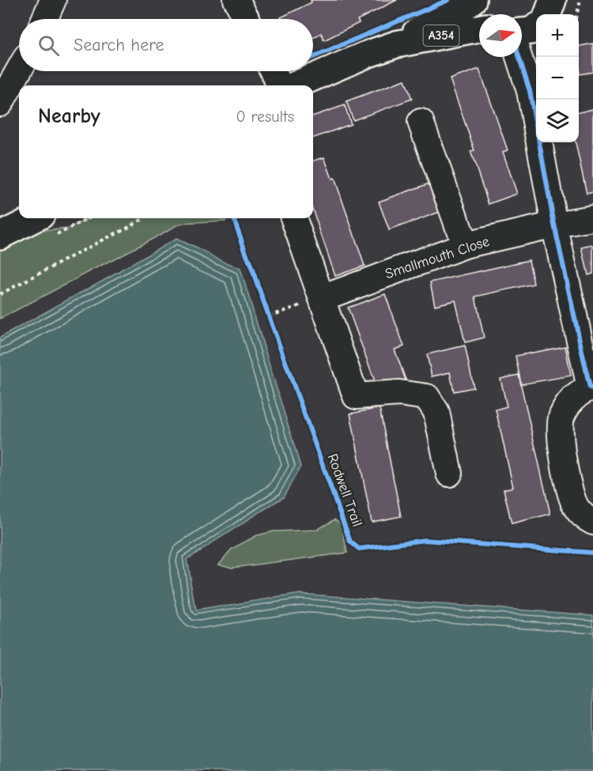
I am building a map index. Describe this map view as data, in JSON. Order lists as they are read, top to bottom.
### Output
{
  "streets": {
    "highway": ["A354"],
    "street": ["Smallmouth Close"],
    "cycle path": ["Rodwell Trail"]
  },
  "north": "right",
  "page": {
    "map_buttons": ["+", "−"],
    "search": "Search here",
    "heading": ["Nearby", "0 results"]
  }
}
